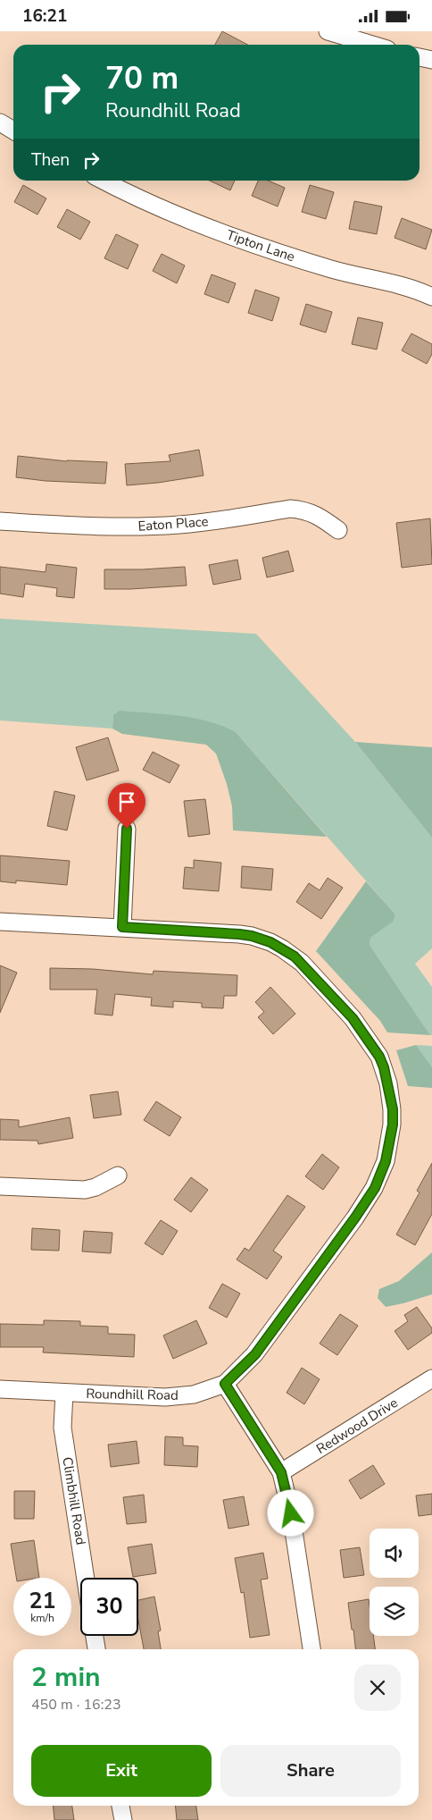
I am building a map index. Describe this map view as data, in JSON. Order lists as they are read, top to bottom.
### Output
{
  "streets": {
    "street": [
      "Tipton Lane",
      "Eaton Place",
      "Roundhill Road",
      "Redwood Drive",
      "Climbhill Road"
    ]
  },
  "crossings": [
    ["Roundhill Road", "Climbhill Road"]
  ],
  "page": {
    "status": "16:21",
    "turn": ["70 m", "Roundhill Road"],
    "then": "Then",
    "speed": "21 km/h",
    "limit": "30",
    "heading": ["2 min", "450 m · 16:23"],
    "buttons": ["Exit", "Share"]
  }
}
